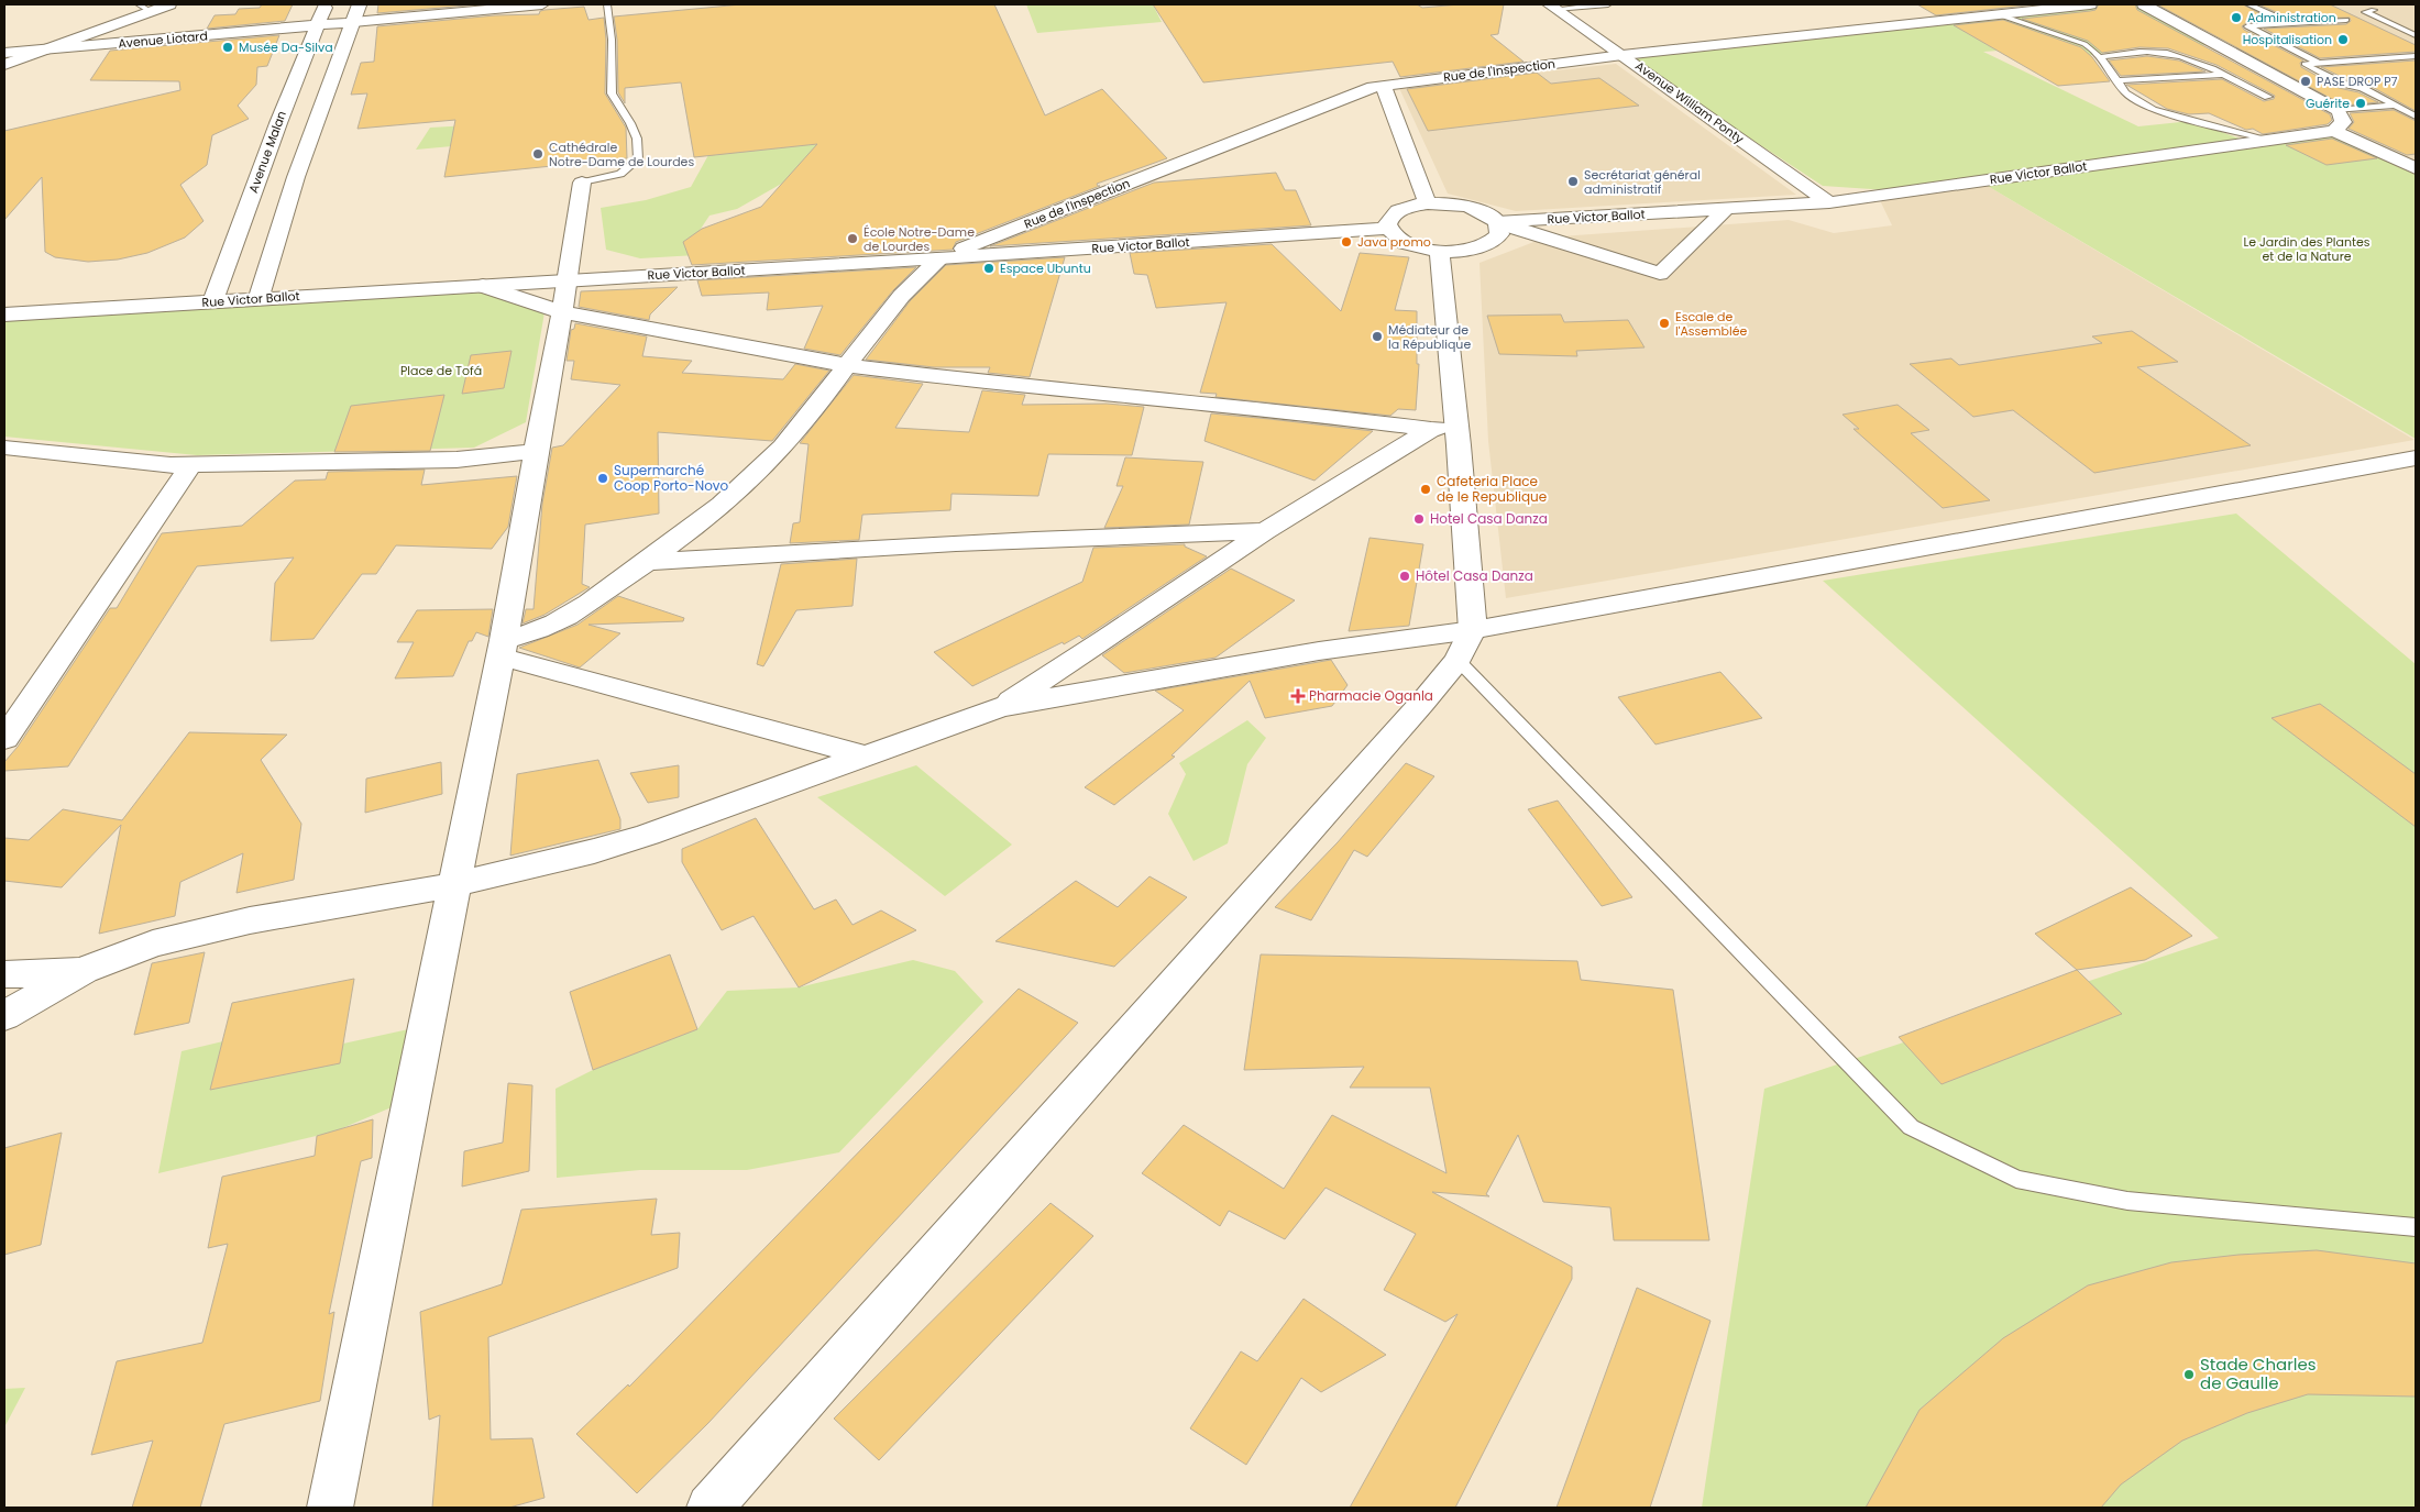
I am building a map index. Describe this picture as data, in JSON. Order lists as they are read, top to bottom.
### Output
{
  "streets": {
    "street": [
      "Avenue Liotard",
      "Rue de l'Inspection",
      "Avenue William Ponty",
      "Avenue Malan",
      "Rue Victor Ballot"
    ]
  },
  "crossings": [
    ["Avenue Liotard", "Avenue Malan"],
    ["Rue de l'Inspection", "Avenue William Ponty"],
    ["Rue de l'Inspection", "Rue Victor Ballot"],
    ["Avenue William Ponty", "Rue Victor Ballot"],
    ["Avenue Malan", "Rue Victor Ballot"]
  ],
  "parks": ["Le Jardin des Plantes et de la Nature", "Place de Tofá"],
  "places": {
    "other": [
      "Administration",
      "Hospitalisation",
      "Musée Da-Silva",
      "PASE DROP P7",
      "Guérite",
      "Cathédrale Notre-Dame de Lourdes",
      "Secrétariat général administratif",
      "École Notre-Dame de Lourdes",
      "Java promo",
      "Espace Ubuntu",
      "Escale de l'Assemblée",
      "Médiateur de la République",
      "Supermarché Coop Porto-Novo",
      "Cafeteria Place de le Republique",
      "Hotel Casa Danza",
      "Hôtel Casa Danza",
      "Stade Charles de Gaulle"
    ],
    "health": ["Pharmacie Oganla"]
  }
}
